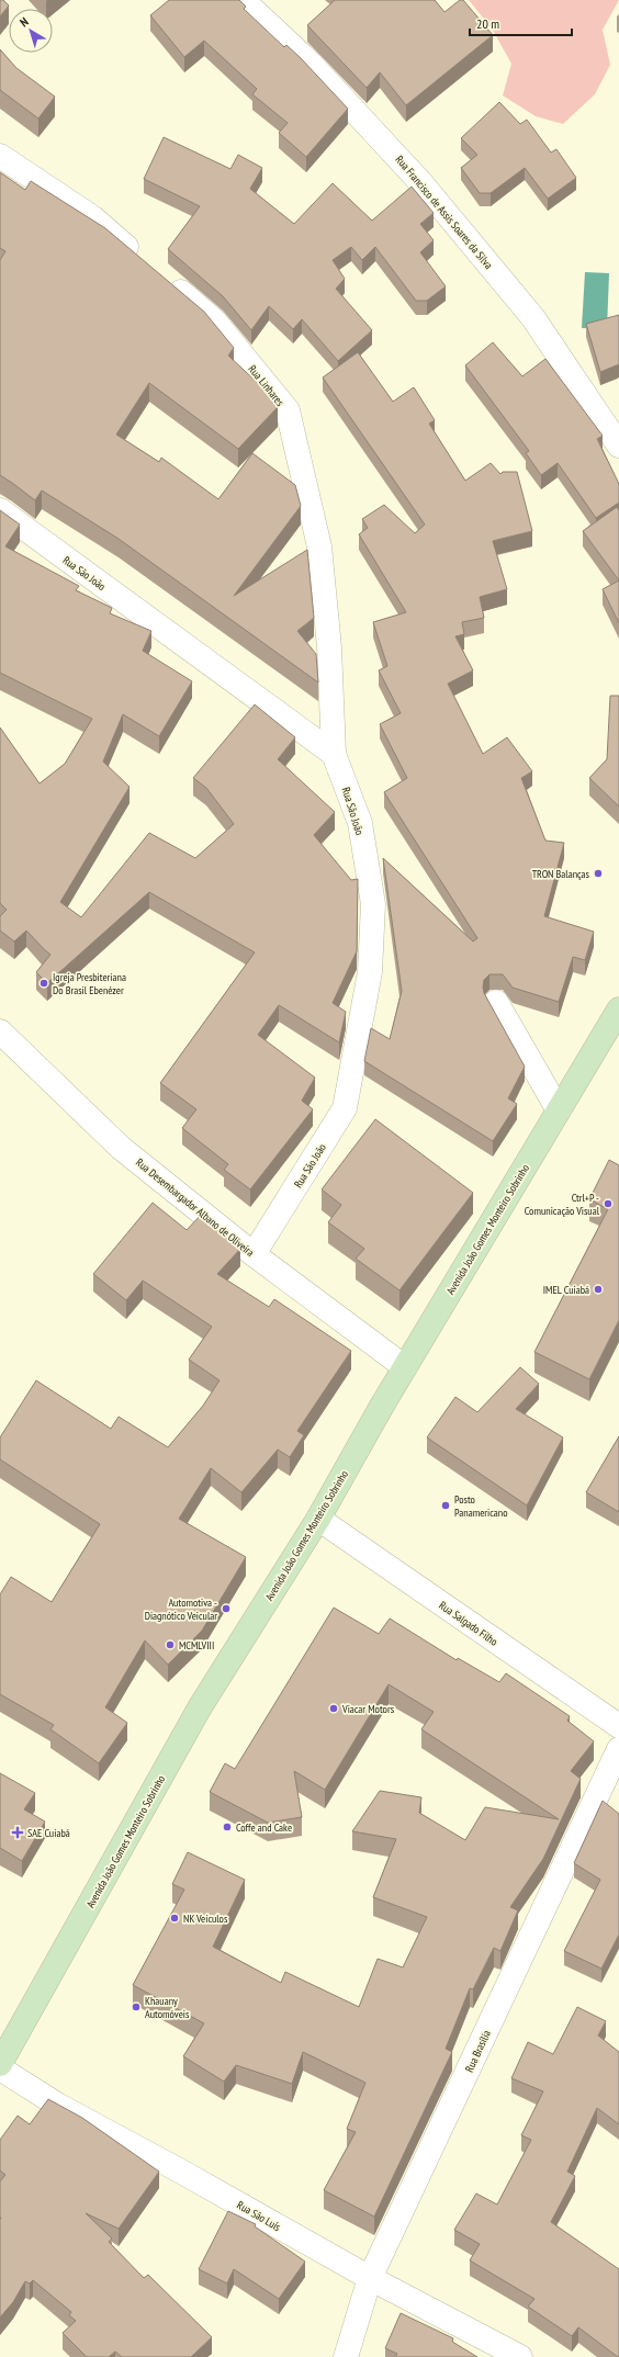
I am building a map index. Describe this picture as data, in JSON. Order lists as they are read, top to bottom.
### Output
{
  "streets": {
    "main road": ["Avenida João Gomes Monteiro Sobrinho"],
    "street": [
      "Rua Francisco de Assis Soares da Silva",
      "Rua Linhares",
      "Rua São João",
      "Rua Desembargador Albano de Oliveira",
      "Rua Salgado Filho",
      "Rua Brasília",
      "Rua São Luís"
    ]
  },
  "crossings": [
    ["Rua Linhares", "Rua São João"],
    ["Rua São João", "Rua Desembargador Albano de Oliveira"],
    ["Rua Desembargador Albano de Oliveira", "Avenida João Gomes Monteiro Sobrinho"],
    ["Avenida João Gomes Monteiro Sobrinho", "Rua Salgado Filho"],
    ["Rua Brasília", "Rua São Luís"]
  ],
  "places": {
    "other": [
      "TRON Balanças",
      "Igreja Presbiteriana Do Brasil Ebenézer",
      "Ctrl+P - Comunicação Visual",
      "IMEL Cuiabá",
      "Posto Panamericano",
      "Automotiva - Diagnótico Veicular",
      "MCMLVIII",
      "Viacar Motors",
      "Coffe and Cake",
      "NK Veículos",
      "Khauany Automóveis"
    ],
    "health": ["SAE Cuiabá"]
  },
  "scale_bar": "20 m",
  "north": "top left"
}
